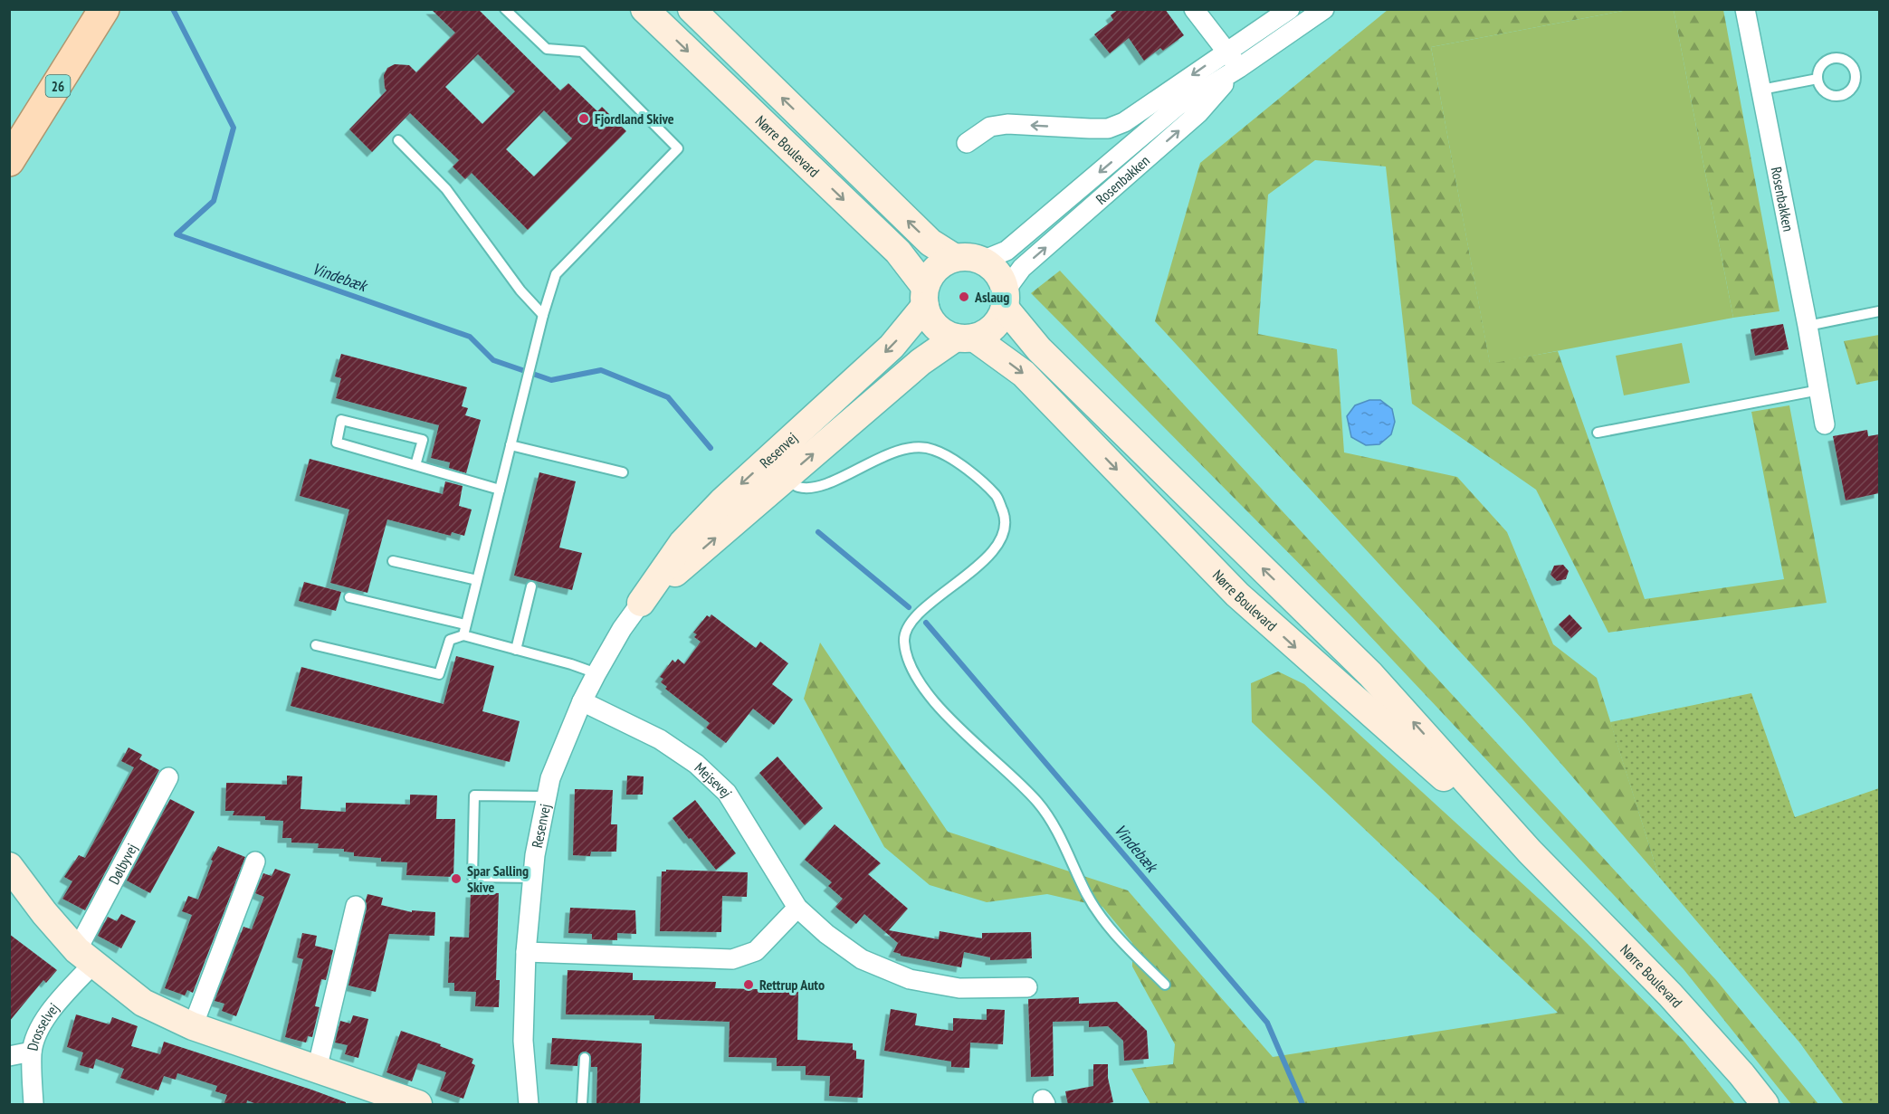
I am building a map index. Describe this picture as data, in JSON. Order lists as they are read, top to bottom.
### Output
{
  "streets": {
    "main road": ["26"],
    "street": [
      "Nørre Boulevard",
      "Rosenbakken",
      "Resenvej",
      "Mejsevej",
      "Dølbyvej",
      "Drosselvej"
    ]
  },
  "crossings": [
    ["Nørre Boulevard", "Rosenbakken"],
    ["Nørre Boulevard", "Resenvej"],
    ["Rosenbakken", "Resenvej"],
    ["Resenvej", "Mejsevej"],
    ["Dølbyvej", "Drosselvej"]
  ],
  "water": ["Vindebæk"],
  "places": [
    "Fjordland Skive",
    "Aslaug",
    "Spar Salling Skive",
    "Rettrup Auto"
  ]
}
